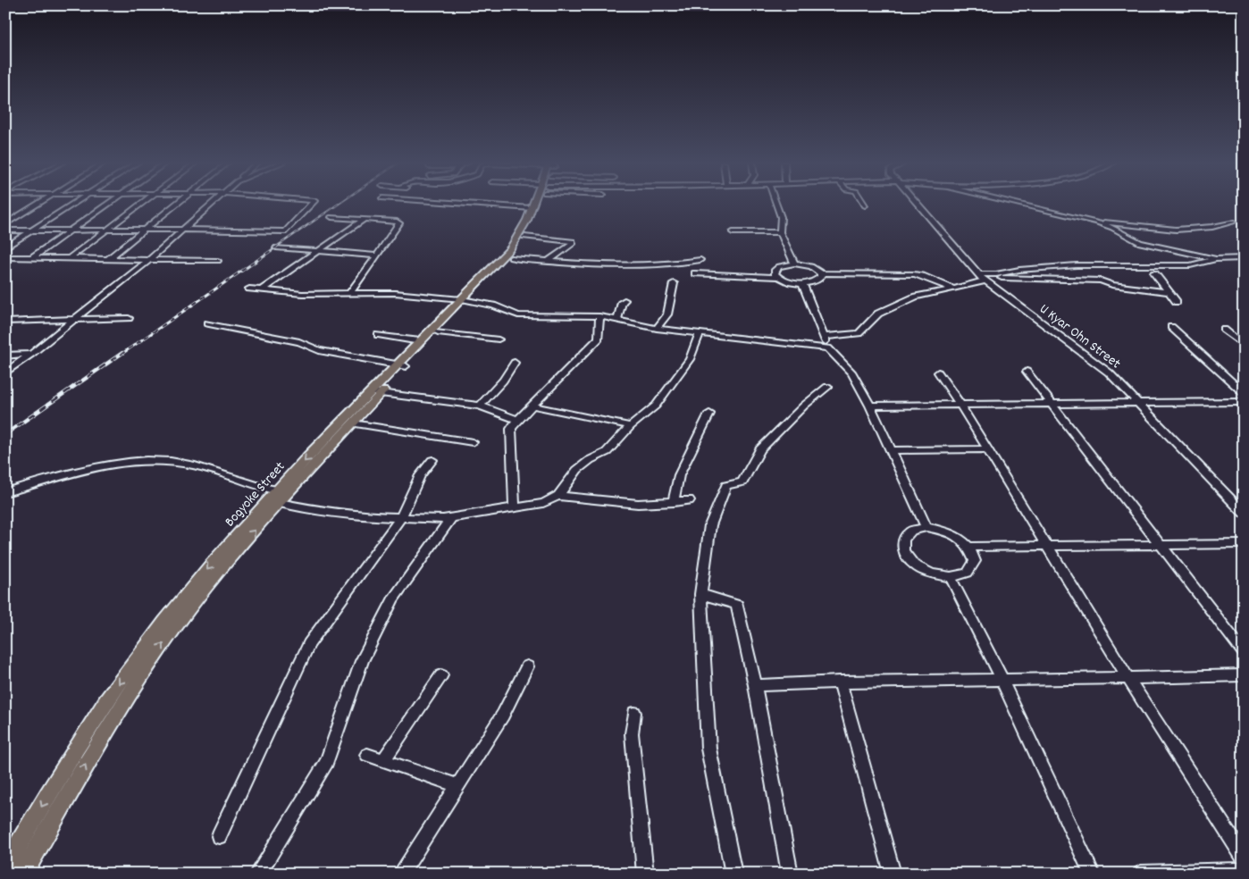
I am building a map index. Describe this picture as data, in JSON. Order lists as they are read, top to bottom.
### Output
{
  "streets": {
    "main road": ["Bogyoke Street"],
    "street": ["U Kyar Ohn Street"]
  }
}
